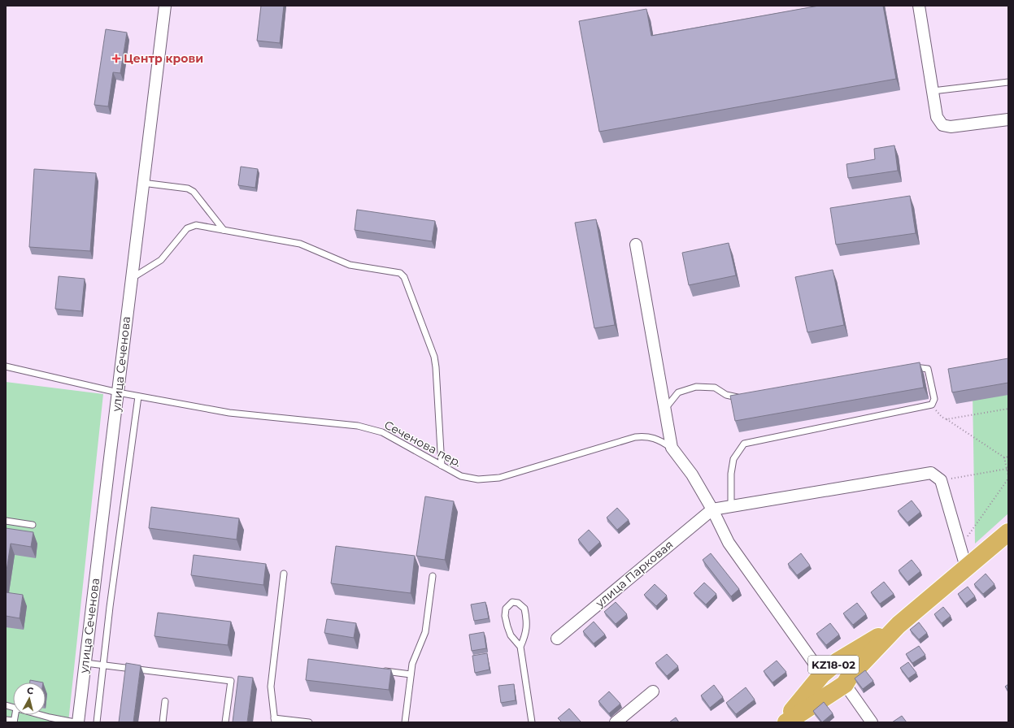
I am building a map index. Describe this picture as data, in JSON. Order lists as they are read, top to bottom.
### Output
{
  "streets": {
    "highway": ["KZ18-02"],
    "street": ["улица Сеченова", "улица Парковая"],
    "lane": ["Сеченова пер."]
  },
  "crossings": [
    ["улица Сеченова", "Сеченова пер."]
  ],
  "places": {
    "health": ["Центр крови"]
  },
  "north": "top"
}
